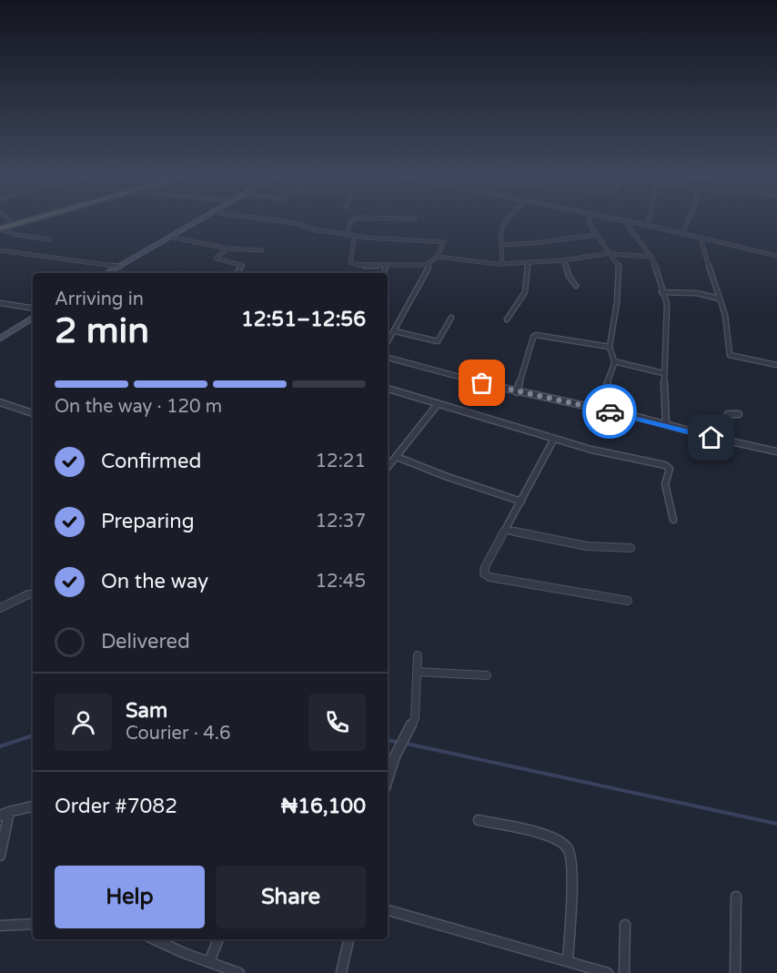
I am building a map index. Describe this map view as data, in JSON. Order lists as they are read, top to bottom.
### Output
{
  "page": {
    "heading": ["2 min", "Arriving in", "12:51–12:56"],
    "panel": [
      "Sam",
      "Courier · 4.6",
      "Order #7082",
      "₦16,100"
    ],
    "bar": "On the way · 120 m",
    "list": [
      ["Confirmed", "12:21"],
      ["Preparing", "12:37"],
      ["On the way", "12:45"],
      "Delivered"
    ],
    "buttons": ["Help", "Share"]
  }
}
